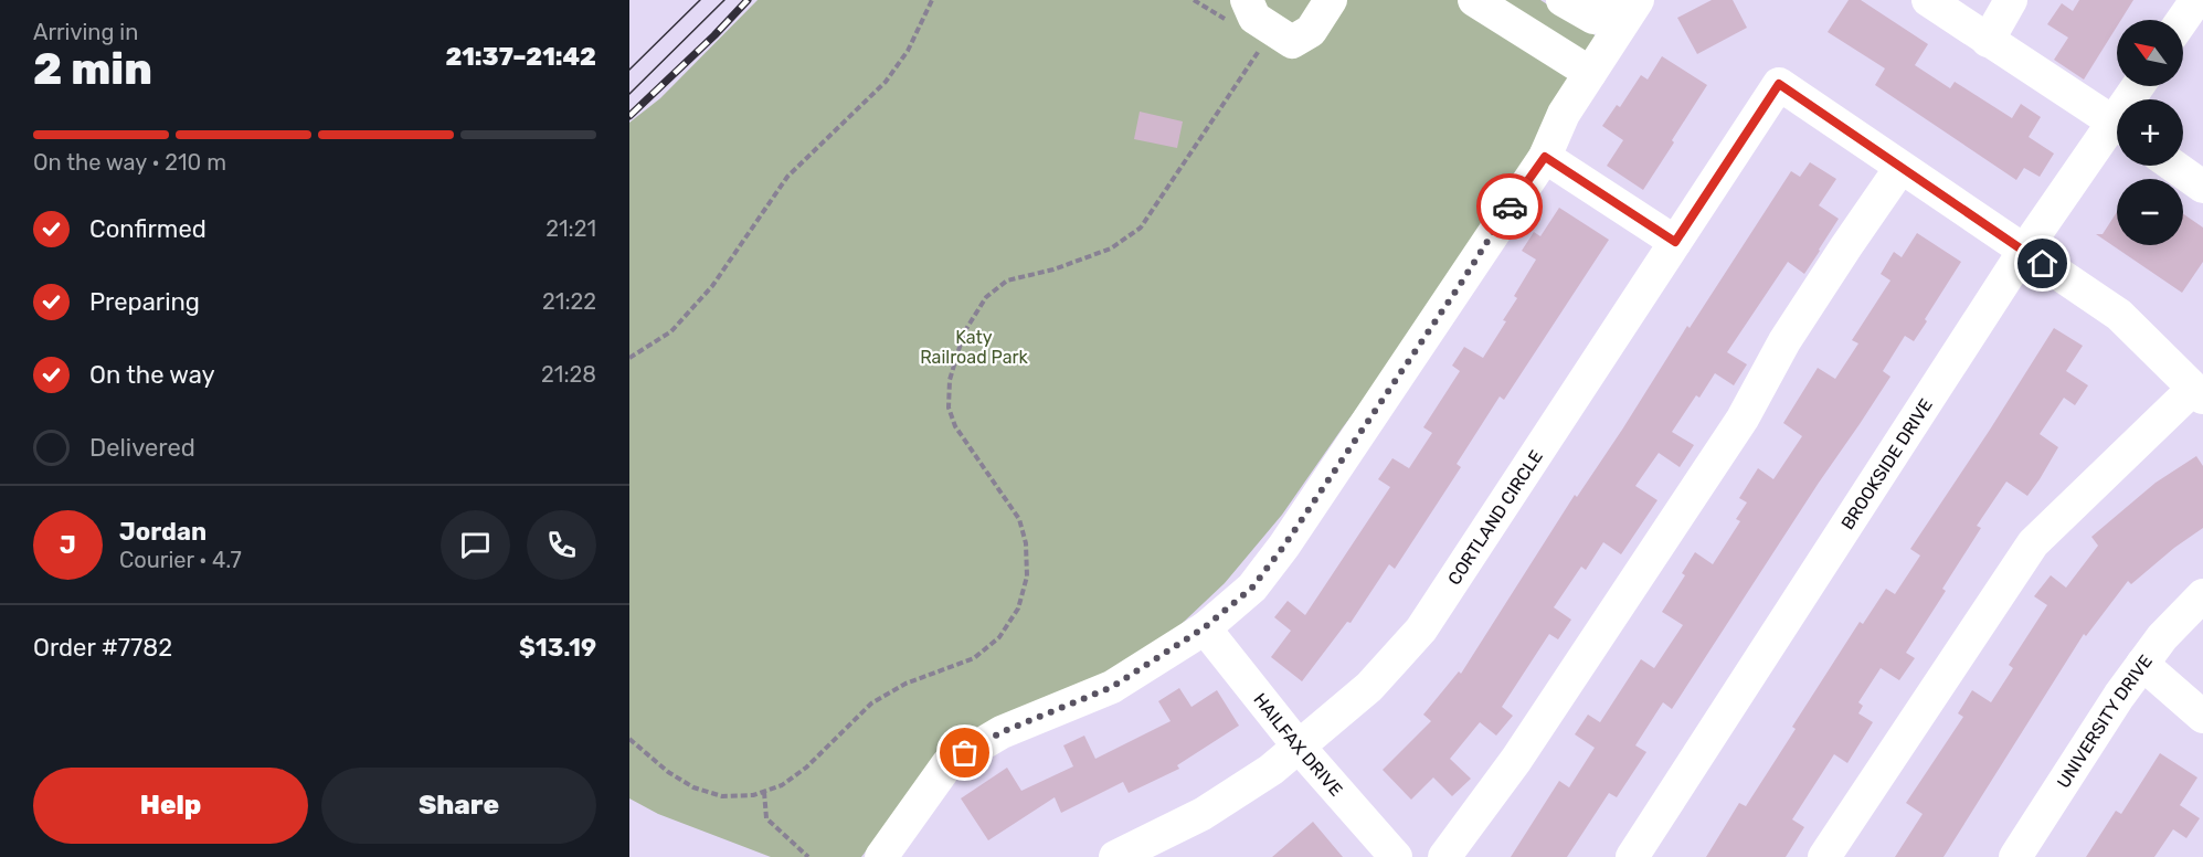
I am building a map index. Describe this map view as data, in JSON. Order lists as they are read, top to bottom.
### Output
{
  "streets": {
    "street": [
      "BROOKSIDE DRIVE",
      "CORTLAND CIRCLE",
      "UNIVERSITY DRIVE",
      "HAILFAX DRIVE"
    ]
  },
  "crossings": [
    ["CORTLAND CIRCLE", "HAILFAX DRIVE"]
  ],
  "parks": ["Katy Railroad Park"],
  "north": "top left",
  "page": {
    "heading": ["2 min", "Arriving in", "21:37–21:42"],
    "panel": [
      "Jordan",
      "Courier · 4.7",
      "Order #7782",
      "$13.19"
    ],
    "map_buttons": ["+", "−"],
    "bar": "On the way · 210 m",
    "list": [
      ["Confirmed", "21:21"],
      ["Preparing", "21:22"],
      ["On the way", "21:28"],
      "Delivered"
    ],
    "round": "J",
    "buttons": ["Help", "Share"]
  }
}
